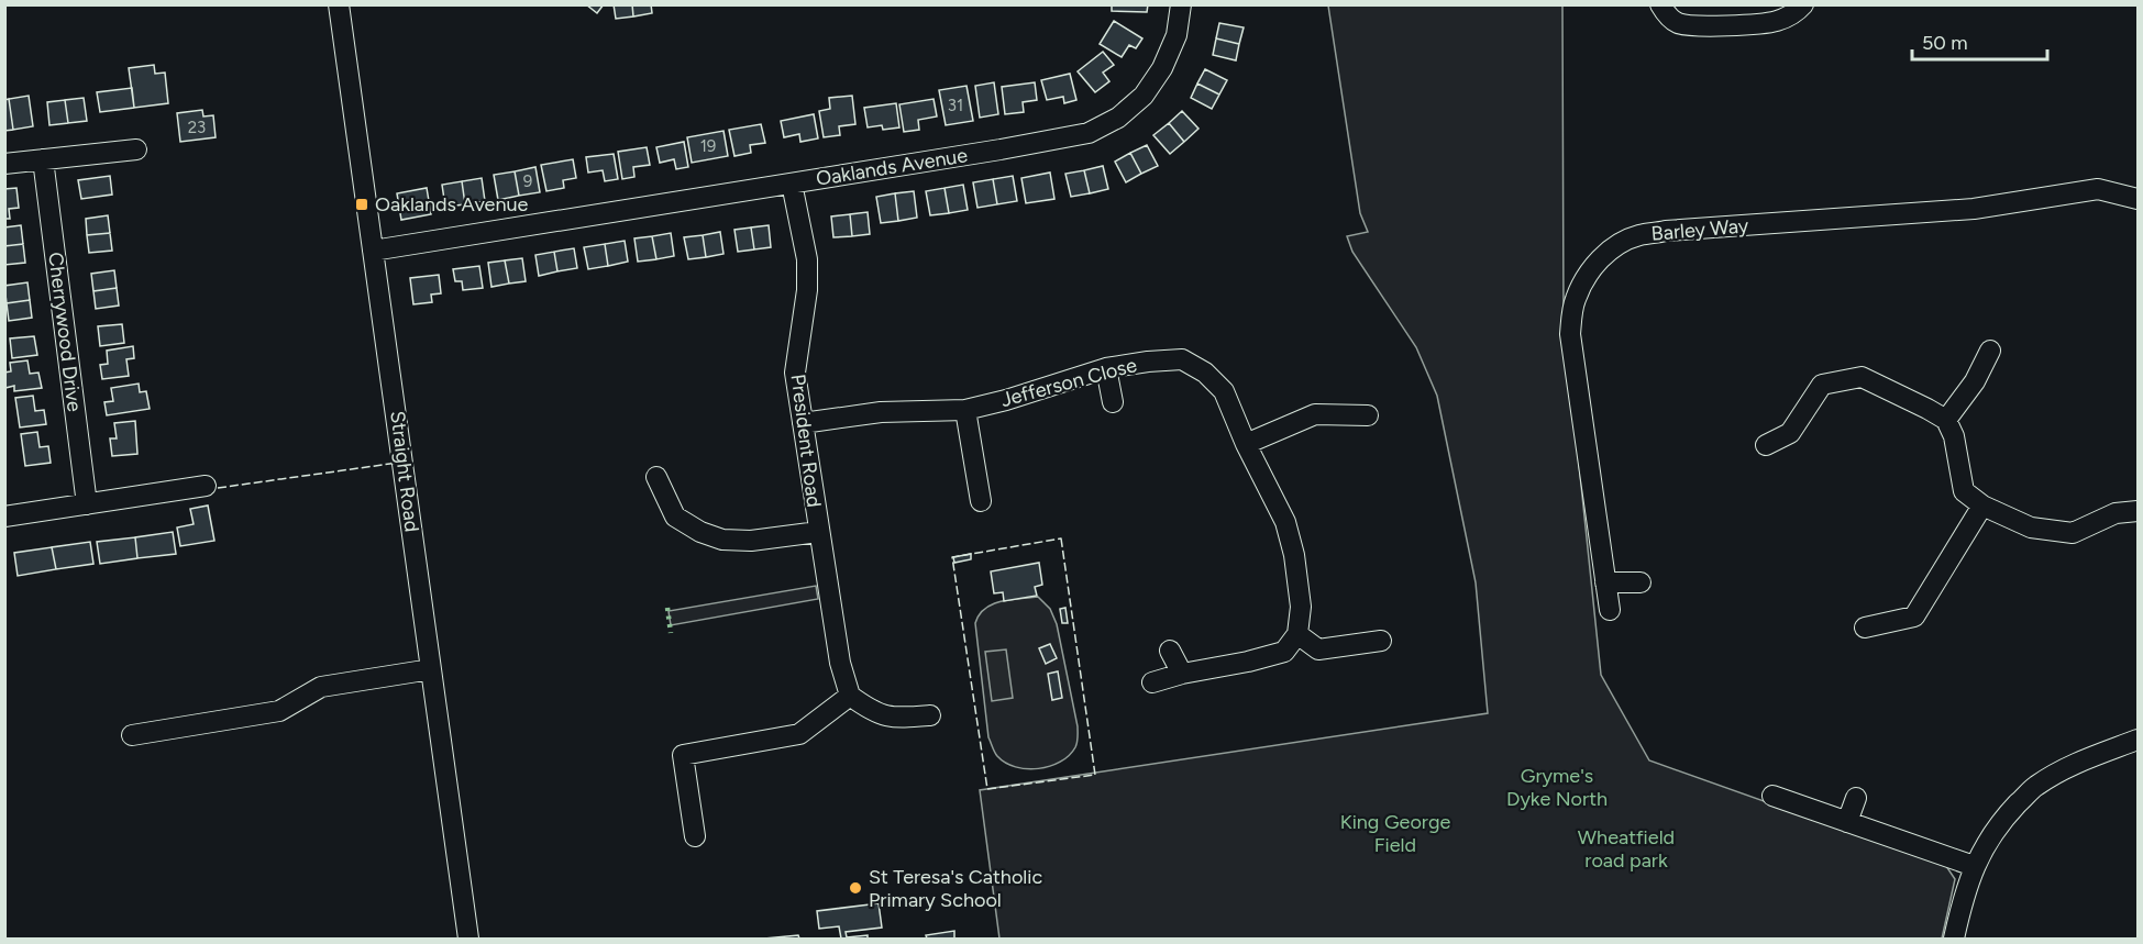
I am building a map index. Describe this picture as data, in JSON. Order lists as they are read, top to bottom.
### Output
{
  "streets": {
    "street": [
      "Oaklands Avenue",
      "Barley Way",
      "Cherrywood Drive",
      "Jefferson Close",
      "President Road",
      "Straight Road"
    ]
  },
  "crossings": [
    ["Oaklands Avenue", "President Road"],
    ["Oaklands Avenue", "Straight Road"],
    ["Jefferson Close", "President Road"]
  ],
  "parks": ["Gryme's Dyke North", "King George Field", "Wheatfield road park"],
  "places": {
    "transit": ["Oaklands Avenue"],
    "other": ["St Teresa's Catholic Primary School"]
  },
  "house_numbers": [
    "31",
    "23",
    "19",
    "9"
  ],
  "scale_bar": "50 m"
}
